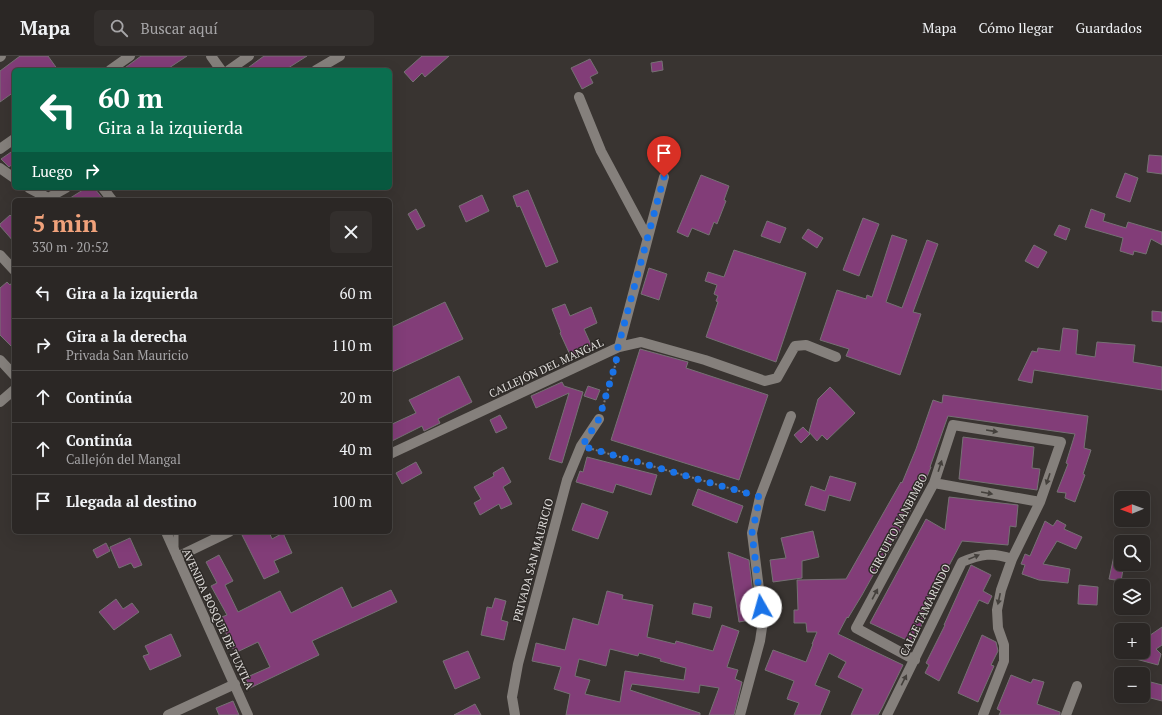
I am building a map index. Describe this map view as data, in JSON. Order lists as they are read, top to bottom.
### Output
{
  "streets": {
    "street": [
      "CALLEJÓN DEL MANGAL",
      "CIRCUITO NANBIMBO",
      "PRIVADA SAN MAURICIO",
      "CALLE TAMARINDO",
      "AVENIDA BOSQUE DE TUXTLA"
    ]
  },
  "crossings": [
    ["CIRCUITO NANBIMBO", "CALLE TAMARINDO"]
  ],
  "one_way": ["CALLE TAMARINDO"],
  "north": "left",
  "page": {
    "header": "Mapa",
    "search": "Buscar aquí",
    "nav": ["Mapa", "Cómo llegar", "Guardados"],
    "turn": ["60 m", "Gira a la izquierda"],
    "then": "Luego",
    "heading": ["5 min", "330 m · 20:52"],
    "list": [
      {
        "name": "Gira a la izquierda",
        "value": "60 m"
      },
      {
        "name": "Gira a la derecha",
        "note": "Privada San Mauricio",
        "value": "110 m"
      },
      {
        "name": "Continúa",
        "value": "20 m"
      },
      {
        "name": "Continúa",
        "note": "Callejón del Mangal",
        "value": "40 m"
      },
      {
        "name": "Llegada al destino",
        "value": "100 m"
      }
    ],
    "map_buttons": ["+", "−"]
  }
}
